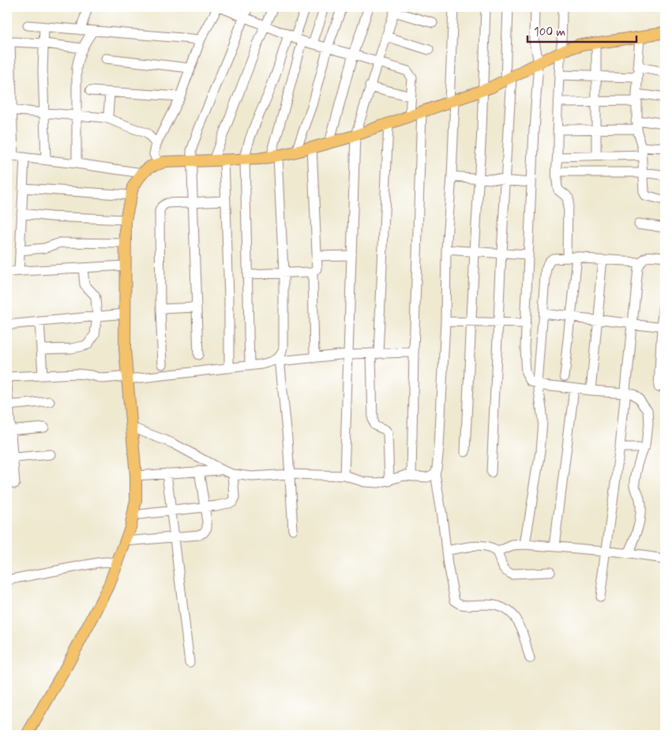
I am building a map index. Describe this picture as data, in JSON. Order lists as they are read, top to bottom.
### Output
{
  "scale_bar": "100 m"
}
